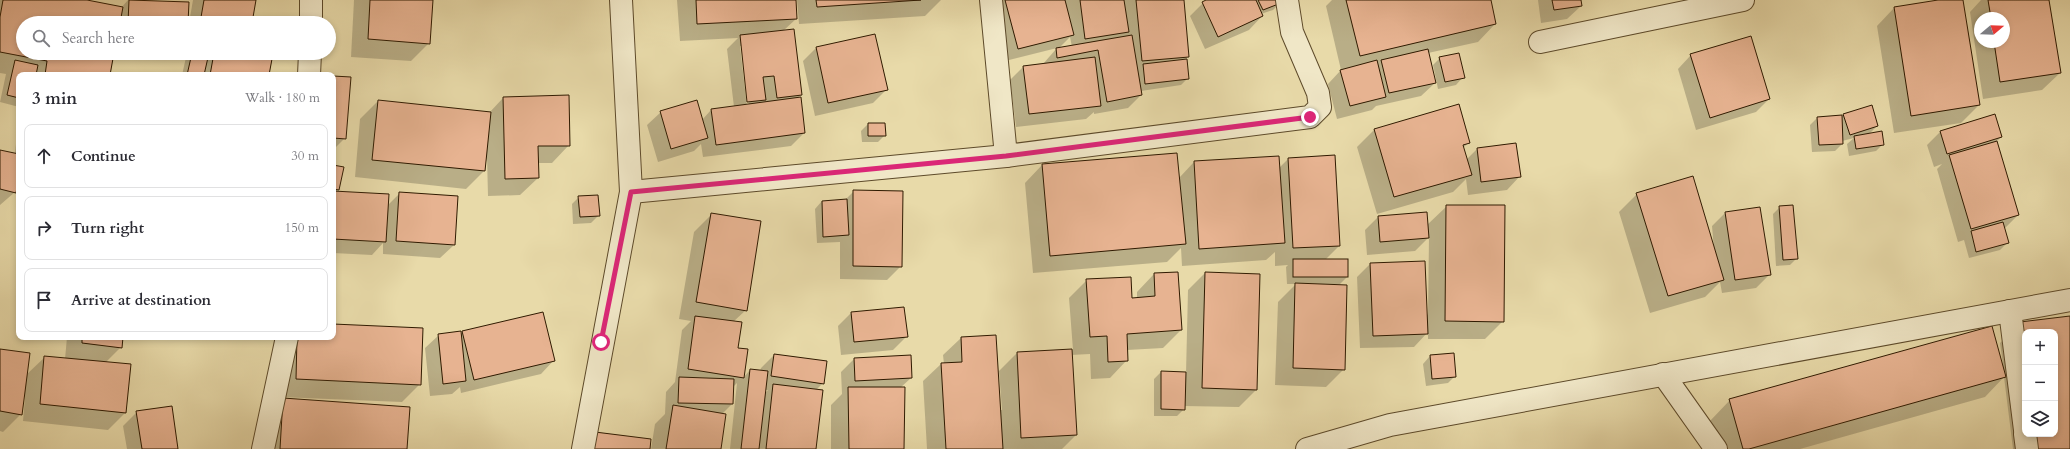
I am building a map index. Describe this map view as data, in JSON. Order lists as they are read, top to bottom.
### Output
{
  "north": "right",
  "page": {
    "search": "Search here",
    "heading": ["3 min", "Walk · 180 m"],
    "list": [
      ["Continue", "30 m"],
      ["Turn right", "150 m"],
      "Arrive at destination"
    ],
    "map_buttons": ["+", "−"]
  }
}
